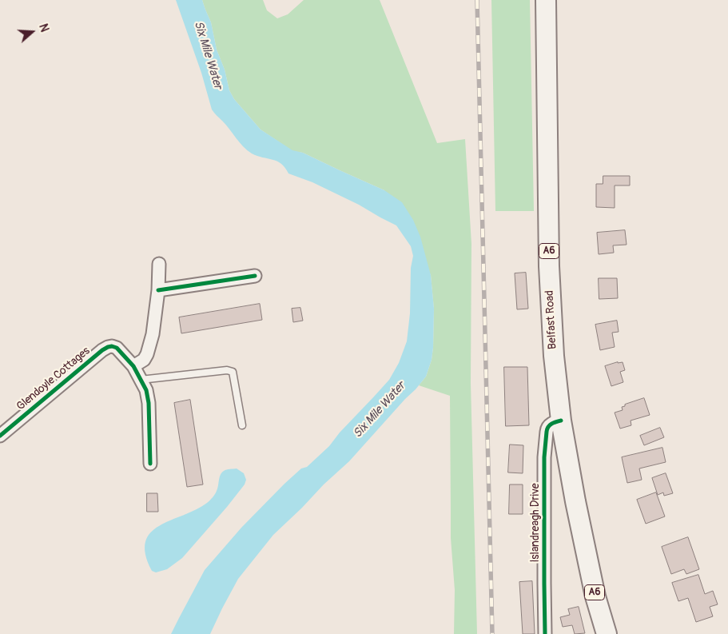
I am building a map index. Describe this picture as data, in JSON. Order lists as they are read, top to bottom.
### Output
{
  "streets": {
    "main road": ["A6", "Belfast Road"],
    "street": ["Glendoyle Cottages", "Islandreagh Drive"]
  },
  "crossings": [
    ["Belfast Road", "Islandreagh Drive"]
  ],
  "water": ["Six Mile Water"],
  "north": "right"
}
